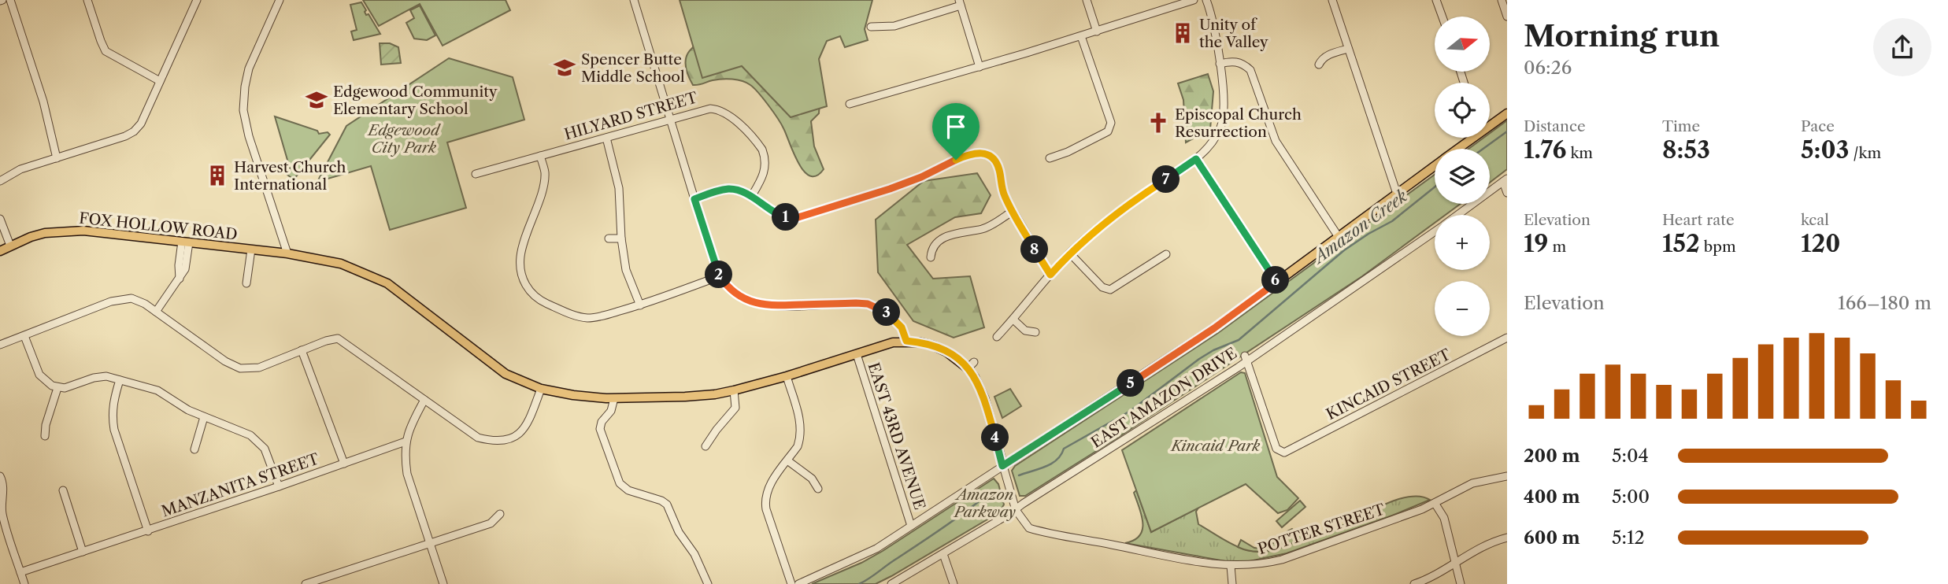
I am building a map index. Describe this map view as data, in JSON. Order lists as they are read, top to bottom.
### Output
{
  "streets": {
    "main road": ["FOX HOLLOW ROAD"],
    "street": [
      "HILYARD STREET",
      "KINCAID STREET",
      "EAST AMAZON DRIVE",
      "EAST 43RD AVENUE",
      "MANZANITA STREET",
      "POTTER STREET"
    ]
  },
  "crossings": [
    ["FOX HOLLOW ROAD", "EAST AMAZON DRIVE"],
    ["FOX HOLLOW ROAD", "EAST 43RD AVENUE"],
    ["FOX HOLLOW ROAD", "POTTER STREET"],
    ["KINCAID STREET", "EAST AMAZON DRIVE"],
    ["EAST AMAZON DRIVE", "POTTER STREET"]
  ],
  "water": ["Amazon Creek"],
  "parks": ["Edgewood City Park", "Kincaid Park", "Amazon Parkway"],
  "places": {
    "building": ["Unity of the Valley", "Harvest Church International"],
    "school or university": ["Spencer Butte Middle School", "Edgewood Community Elementary School"],
    "church": ["Episcopal Church Resurrection"]
  },
  "north": "right",
  "page": {
    "heading": ["Morning run", "06:26"],
    "map_buttons": ["+", "−"],
    "stats": [
      ["Distance", "1.76 km"],
      ["Time", "8:53"],
      ["Pace", "5:03 /km"],
      ["Elevation", "19 m"],
      ["Heart rate", "152 bpm"],
      ["kcal", "120"]
    ],
    "pins": [
      "7",
      "1",
      "8",
      "2",
      "6",
      "3",
      "5",
      "4"
    ],
    "chart": ["Elevation", "166–180 m"],
    "list": [
      {
        "name": "200 m",
        "note": "5:04"
      },
      {
        "name": "400 m",
        "note": "5:00"
      },
      {
        "name": "600 m",
        "note": "5:12"
      }
    ]
  }
}
